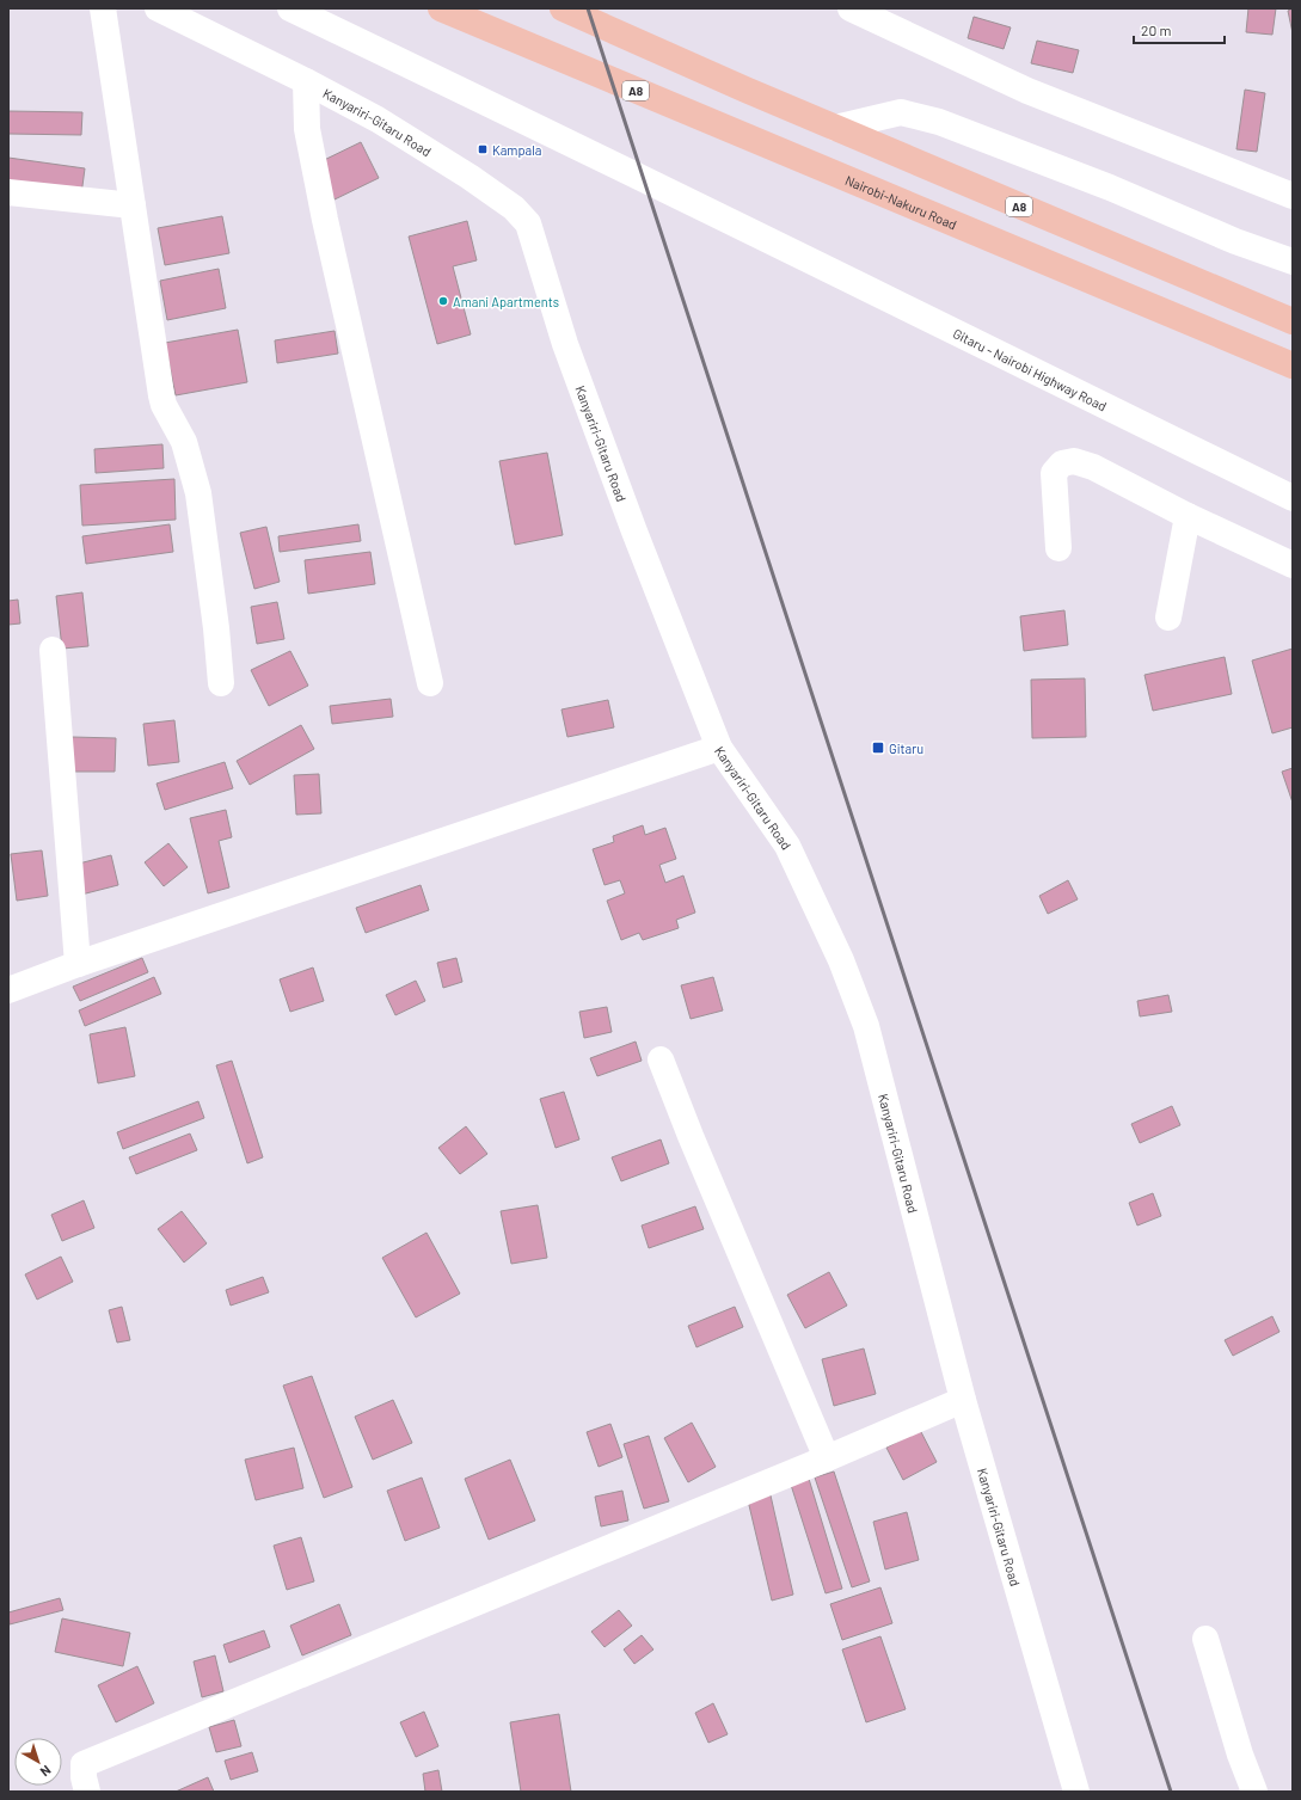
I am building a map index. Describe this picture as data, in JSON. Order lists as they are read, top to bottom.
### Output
{
  "streets": {
    "highway": ["A8", "Nairobi-Nakuru Road"],
    "street": ["Kanyariri-Gitaru Road", "Gitaru - Nairobi Highway Road"]
  },
  "places": {
    "transit": ["Kampala", "Gitaru"],
    "other": ["Amani Apartments"]
  },
  "scale_bar": "20 m",
  "north": "bottom right"
}
